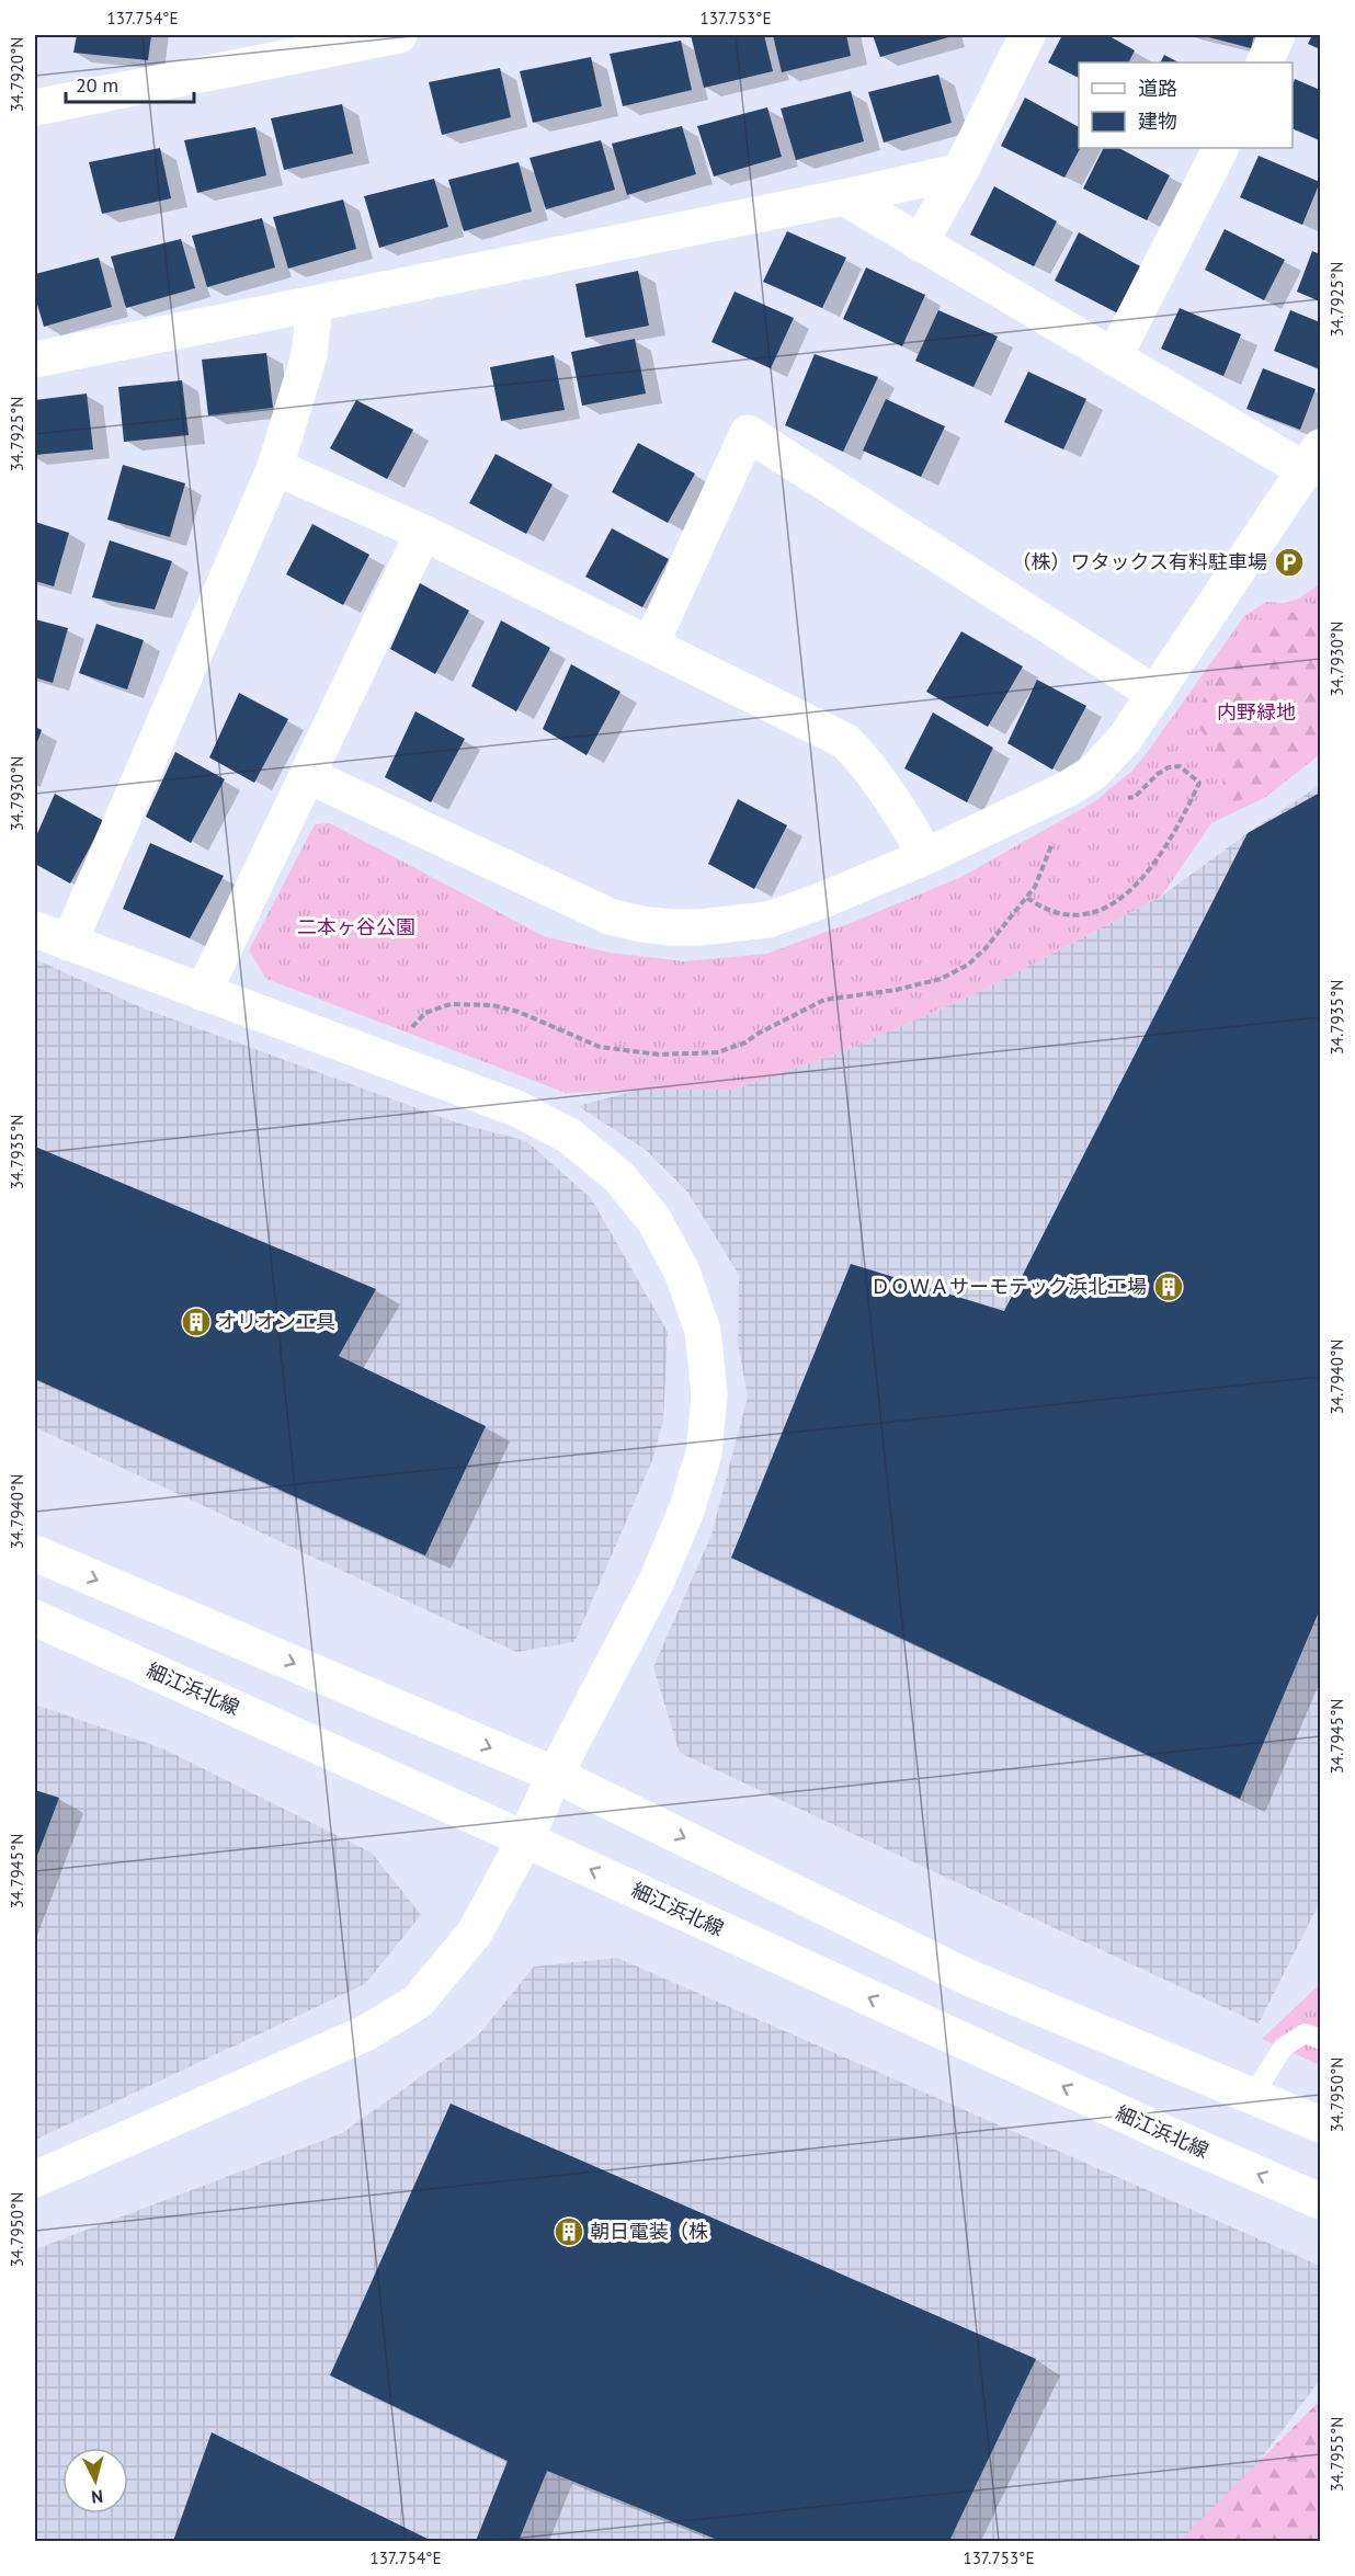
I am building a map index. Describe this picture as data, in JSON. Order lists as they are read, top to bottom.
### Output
{
  "streets": {
    "street": ["細江浜北線"]
  },
  "parks": ["内野緑地", "二本ヶ谷公園"],
  "places": {
    "parking": ["（株）ワタックス有料駐車場"],
    "building": ["ＤＯＷＡサーモテック浜北工場", "オリオン工具", "朝日電装（株"]
  },
  "legend": ["道路", "建物"],
  "scale_bar": "20 m",
  "north": "bottom",
  "coordinates": [
    "137.754°E",
    "137.753°E",
    "34.7920°N",
    "34.7925°N",
    "34.7930°N",
    "34.7935°N",
    "34.7940°N",
    "34.7945°N",
    "34.7950°N",
    "34.7955°N"
  ]
}
